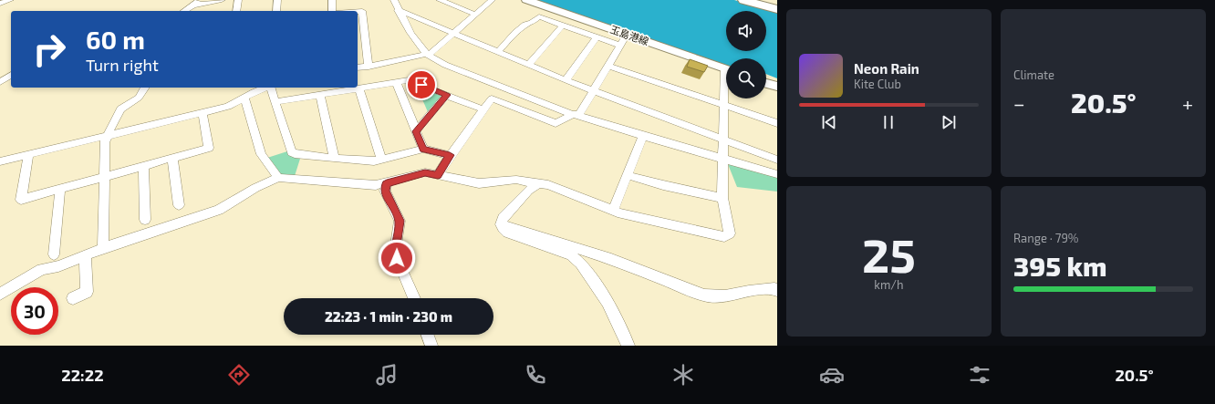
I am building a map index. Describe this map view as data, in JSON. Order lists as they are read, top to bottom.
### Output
{
  "streets": {
    "main road": ["玉島港線"]
  },
  "page": {
    "tile": [
      "Climate",
      ["25", "km/h"],
      ["Range · 79%", "395 km"]
    ],
    "turn": ["60 m", "Turn right"],
    "song": ["Neon Rain", "Kite Club"],
    "heat": ["−", "20.5°", "+"],
    "limit": "30",
    "trip": "22:23 · 1 min · 230 m",
    "tabs": ["22:22", "20.5°"]
  }
}
